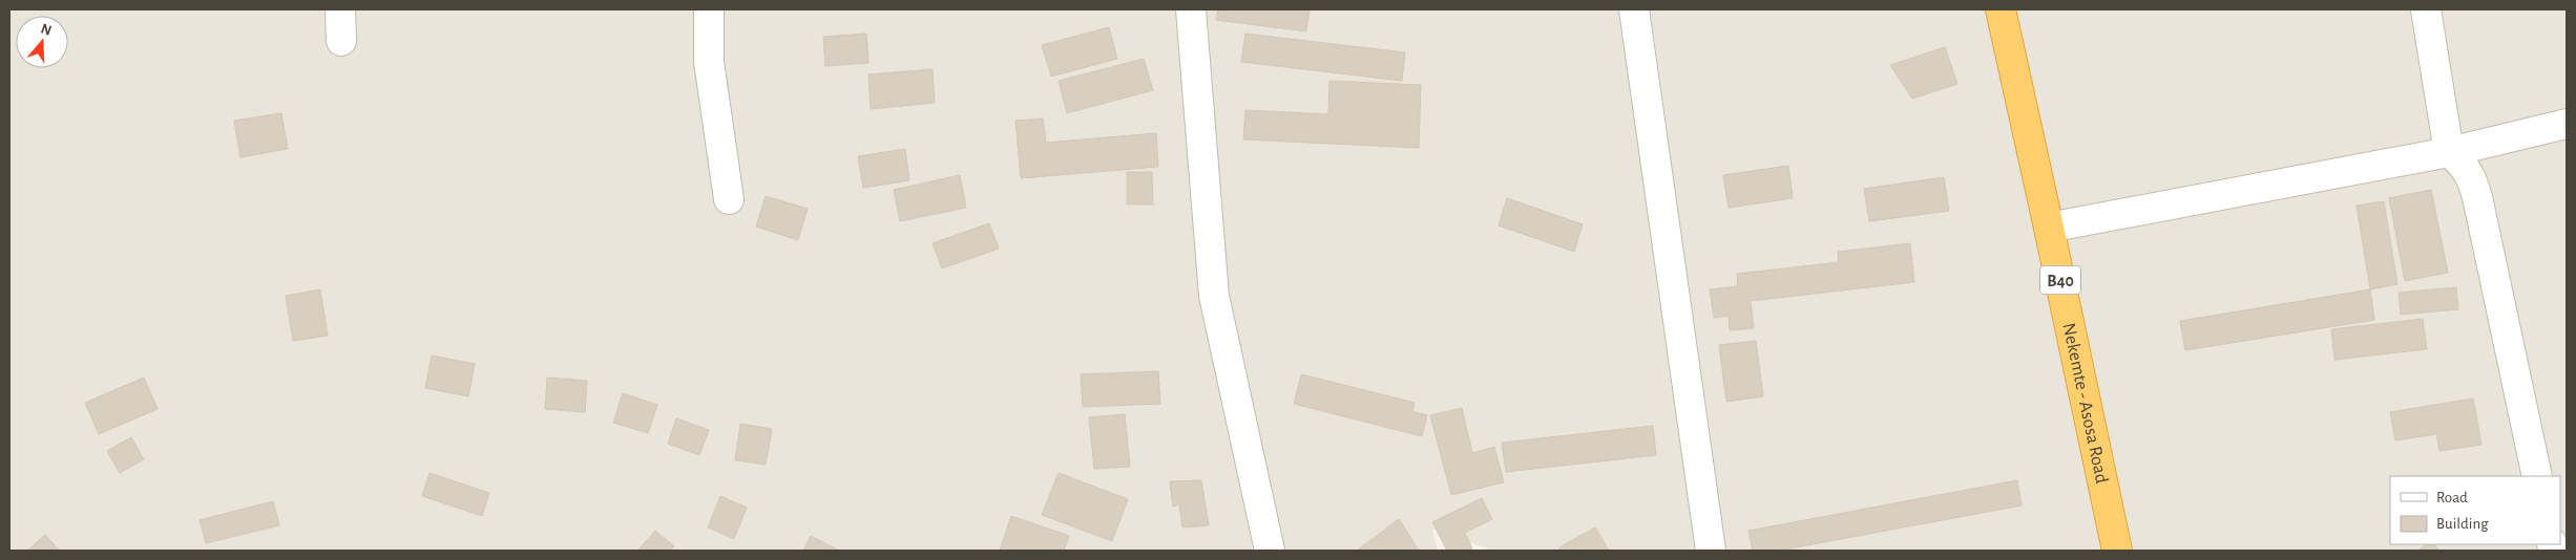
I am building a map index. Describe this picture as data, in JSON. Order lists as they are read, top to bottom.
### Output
{
  "streets": {
    "highway": ["B40", "Nekemte - Asosa Road"]
  },
  "legend": ["Road", "Building"],
  "north": "top"
}
